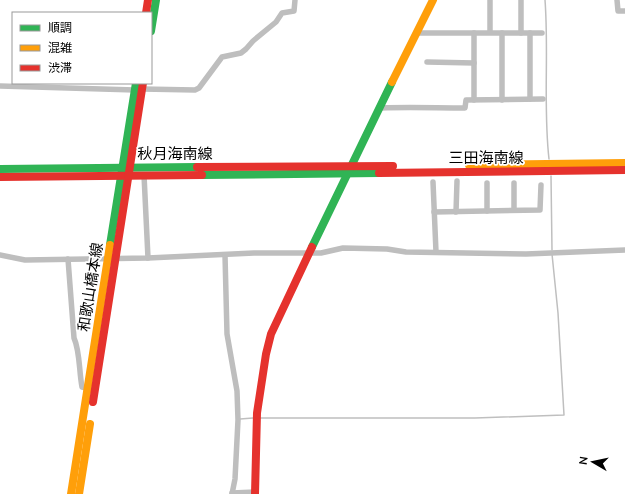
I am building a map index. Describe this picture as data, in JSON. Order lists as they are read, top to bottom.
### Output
{
  "streets": {
    "main road": ["秋月海南線", "三田海南線", "和歌山橋本線"]
  },
  "crossings": [
    ["秋月海南線", "三田海南線"],
    ["秋月海南線", "和歌山橋本線"]
  ],
  "legend": ["順調", "混雑", "渋滞"],
  "north": "left"
}
